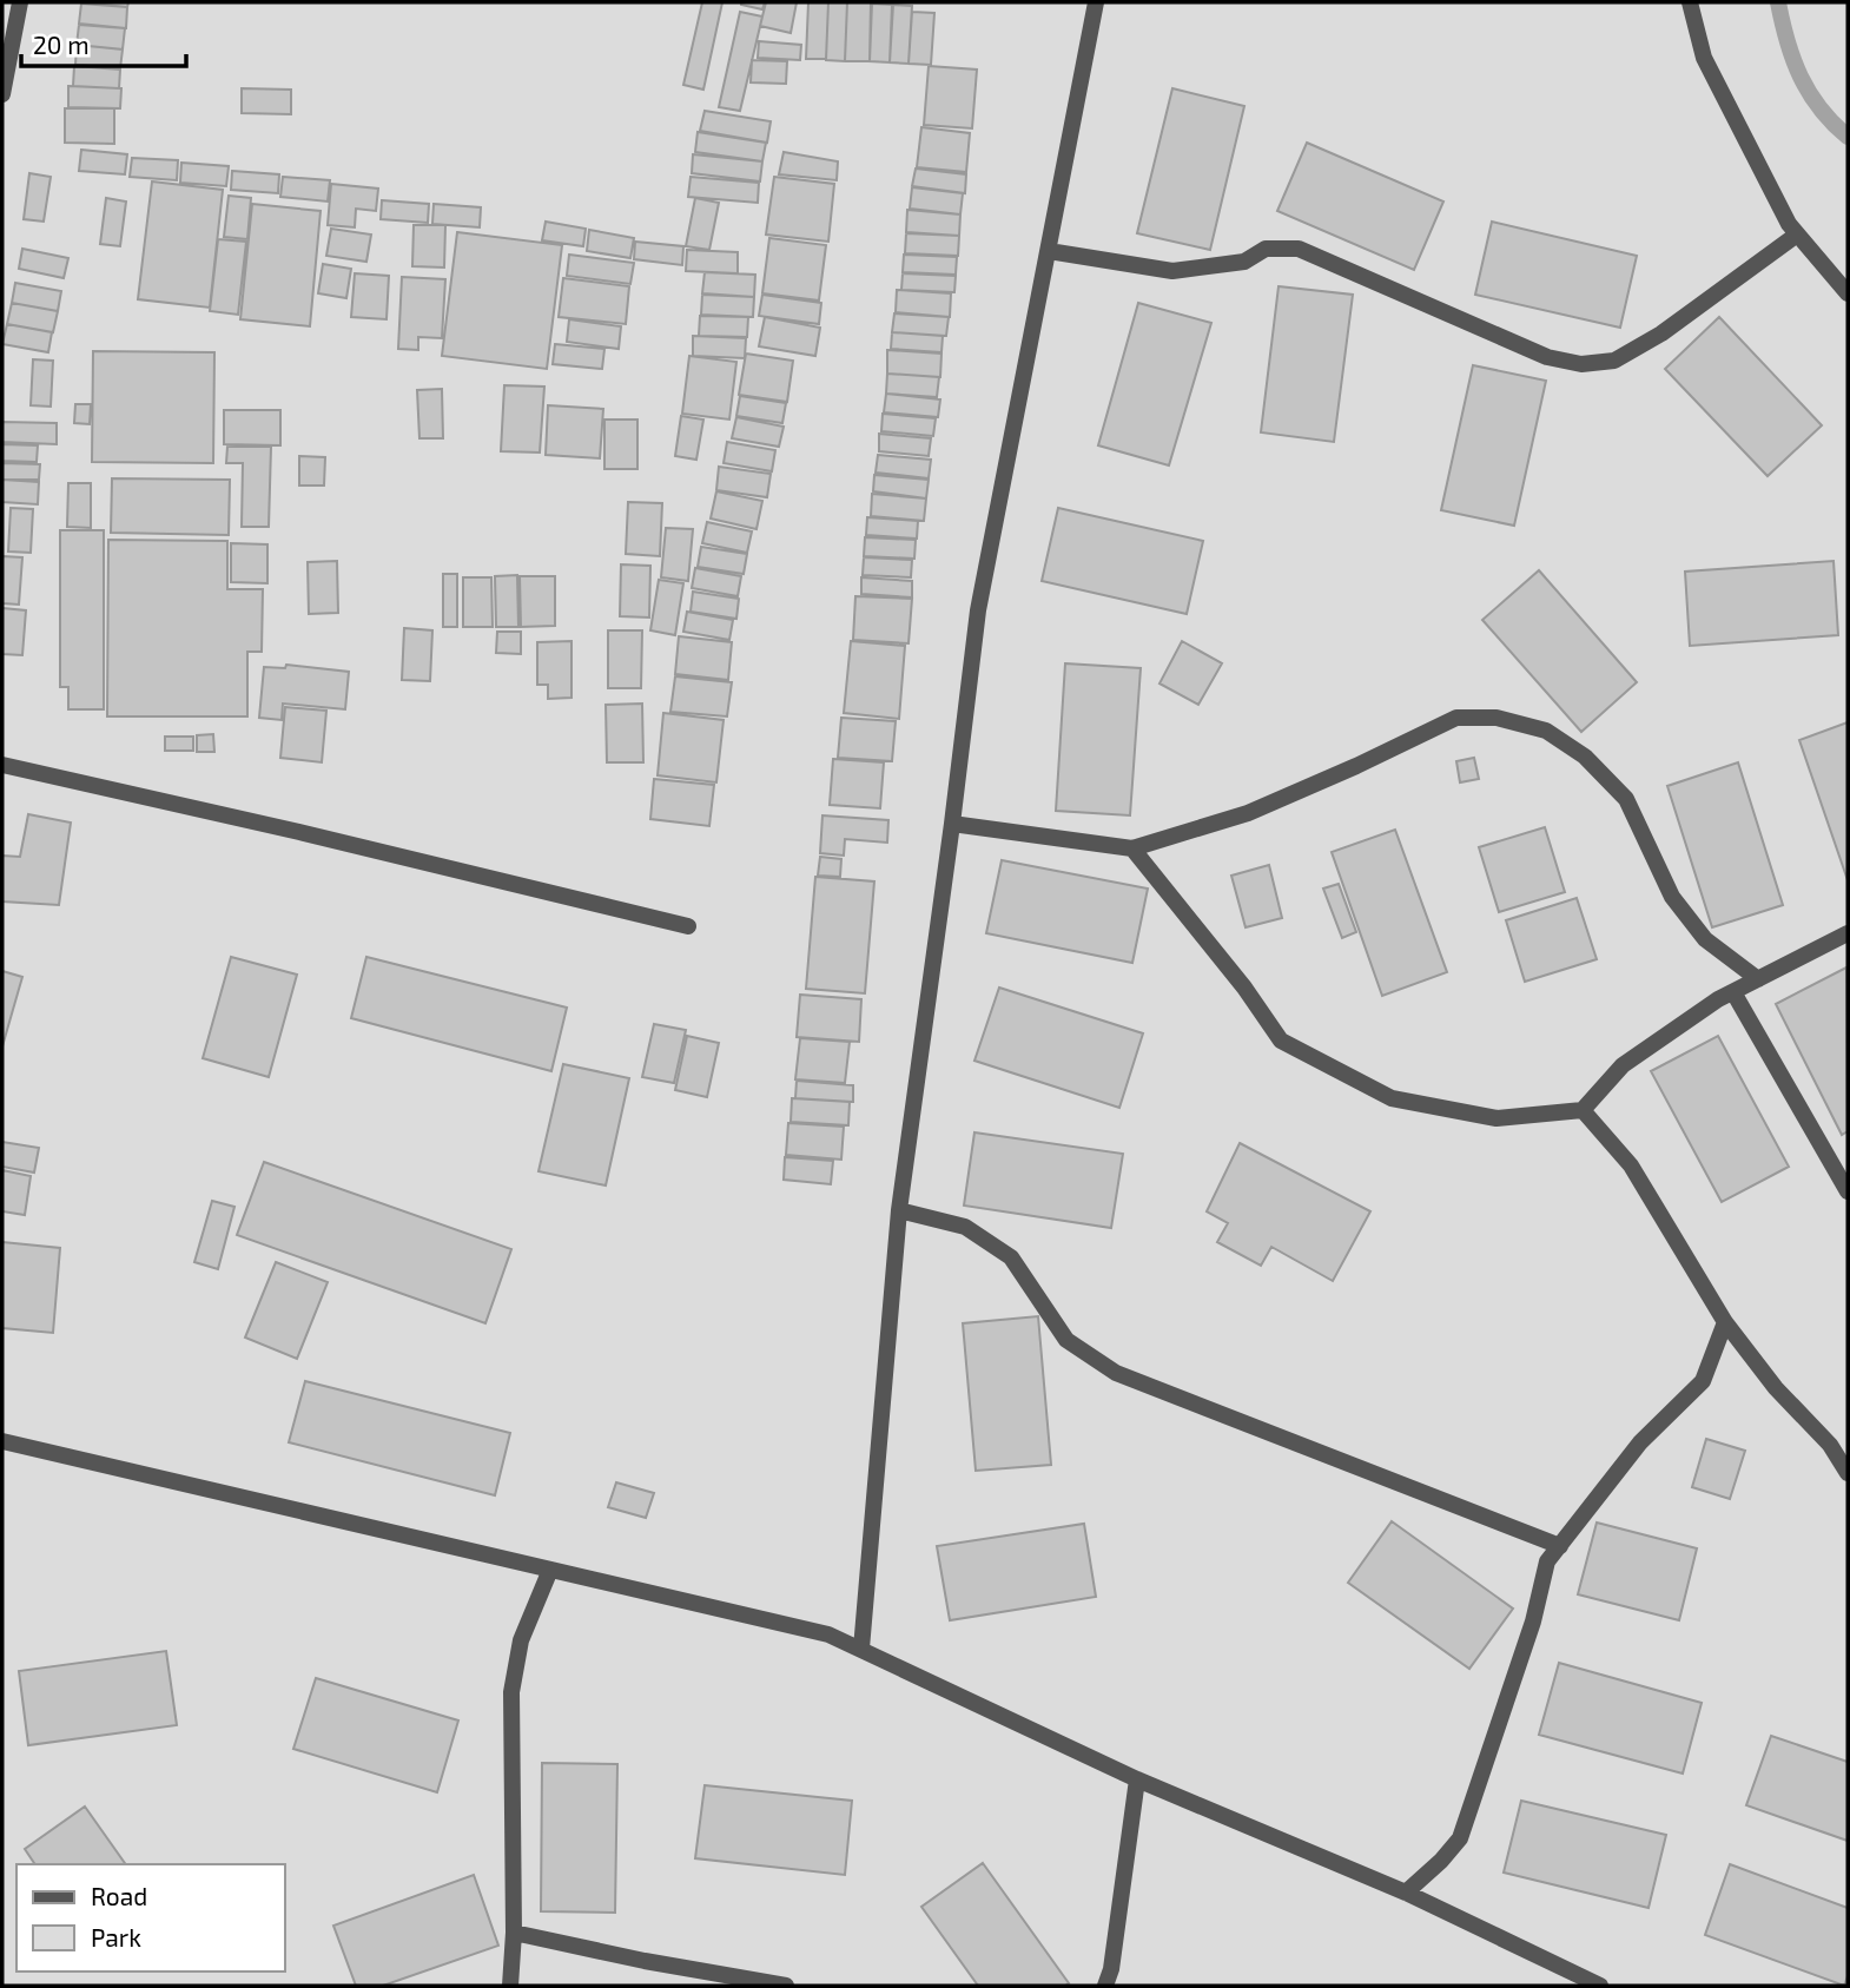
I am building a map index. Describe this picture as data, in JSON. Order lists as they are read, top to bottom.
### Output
{
  "legend": ["Road", "Park"],
  "scale_bar": "20 m"
}
